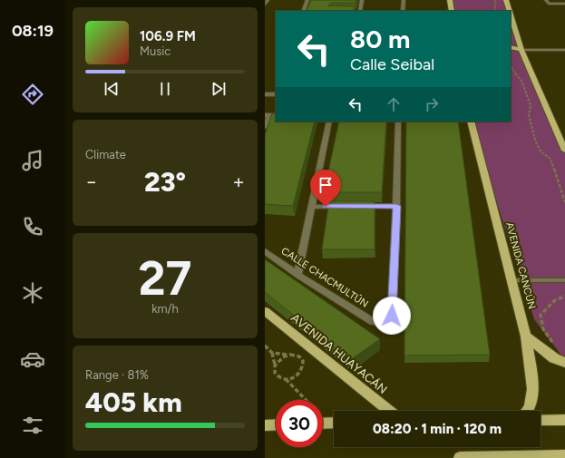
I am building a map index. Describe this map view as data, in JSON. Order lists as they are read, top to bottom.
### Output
{
  "streets": {
    "main road": ["AVENIDA CANCÚN", "AVENIDA HUAYACÁN"],
    "street": ["CALLE CHACMULTÚN"]
  },
  "page": {
    "tabs": "08:19",
    "turn": ["80 m", "Calle Seibal"],
    "song": ["106.9 FM", "Music"],
    "tile": [
      "Climate",
      ["27", "km/h"],
      ["Range · 81%", "405 km"]
    ],
    "heat": ["−", "23°", "+"],
    "limit": "30",
    "trip": "08:20 · 1 min · 120 m"
  }
}
